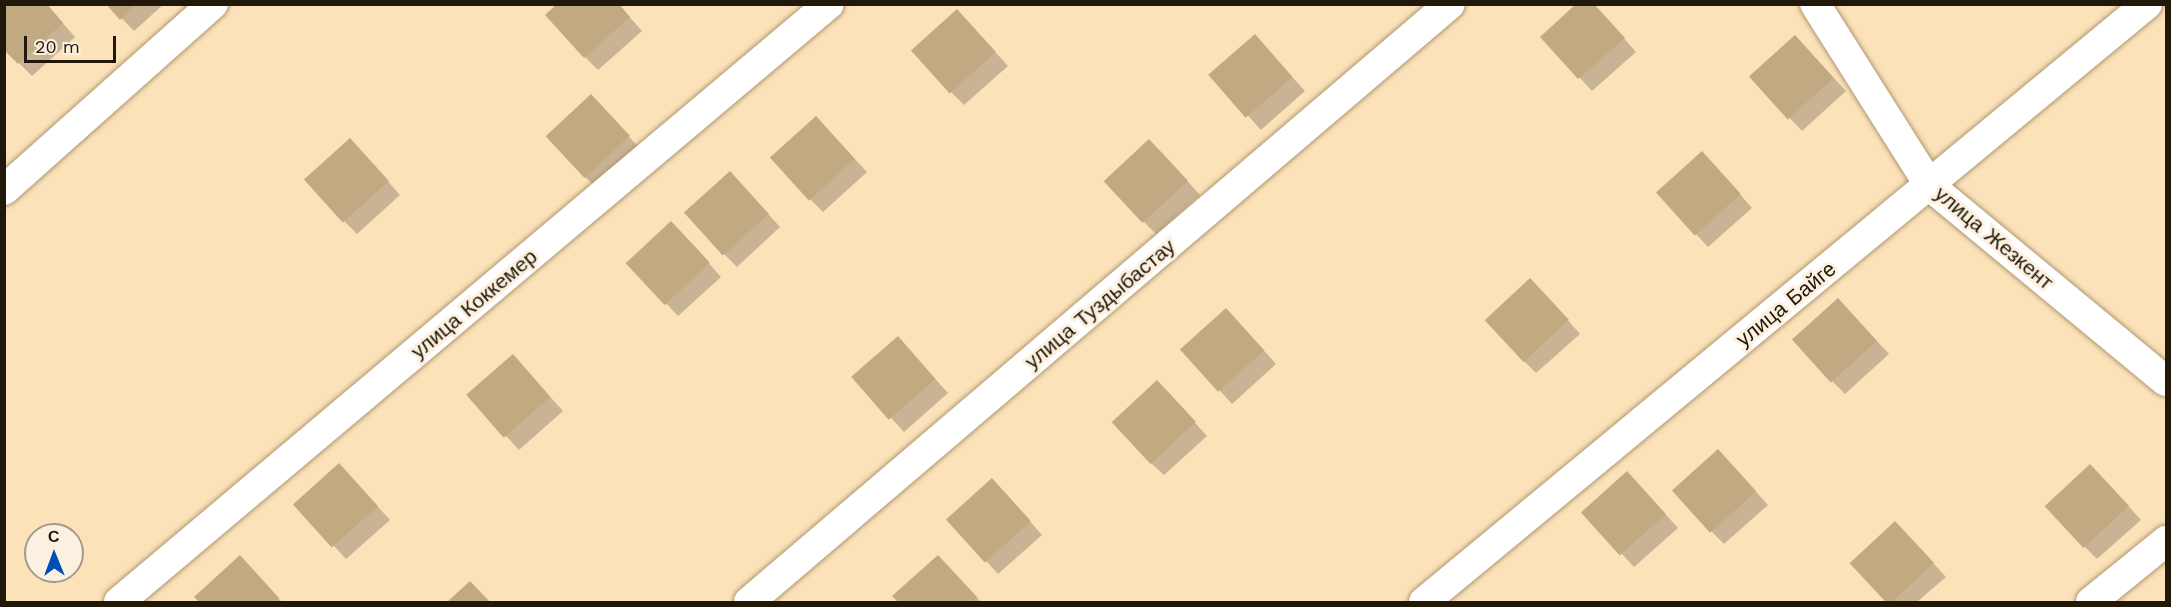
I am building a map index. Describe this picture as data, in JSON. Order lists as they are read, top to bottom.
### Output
{
  "streets": {
    "street": [
      "улица Жезкент",
      "улица Коккемер",
      "улица Туздыбастау",
      "улица Байге"
    ]
  },
  "crossings": [
    ["улица Жезкент", "улица Байге"]
  ],
  "scale_bar": "20 m",
  "north": "top"
}
